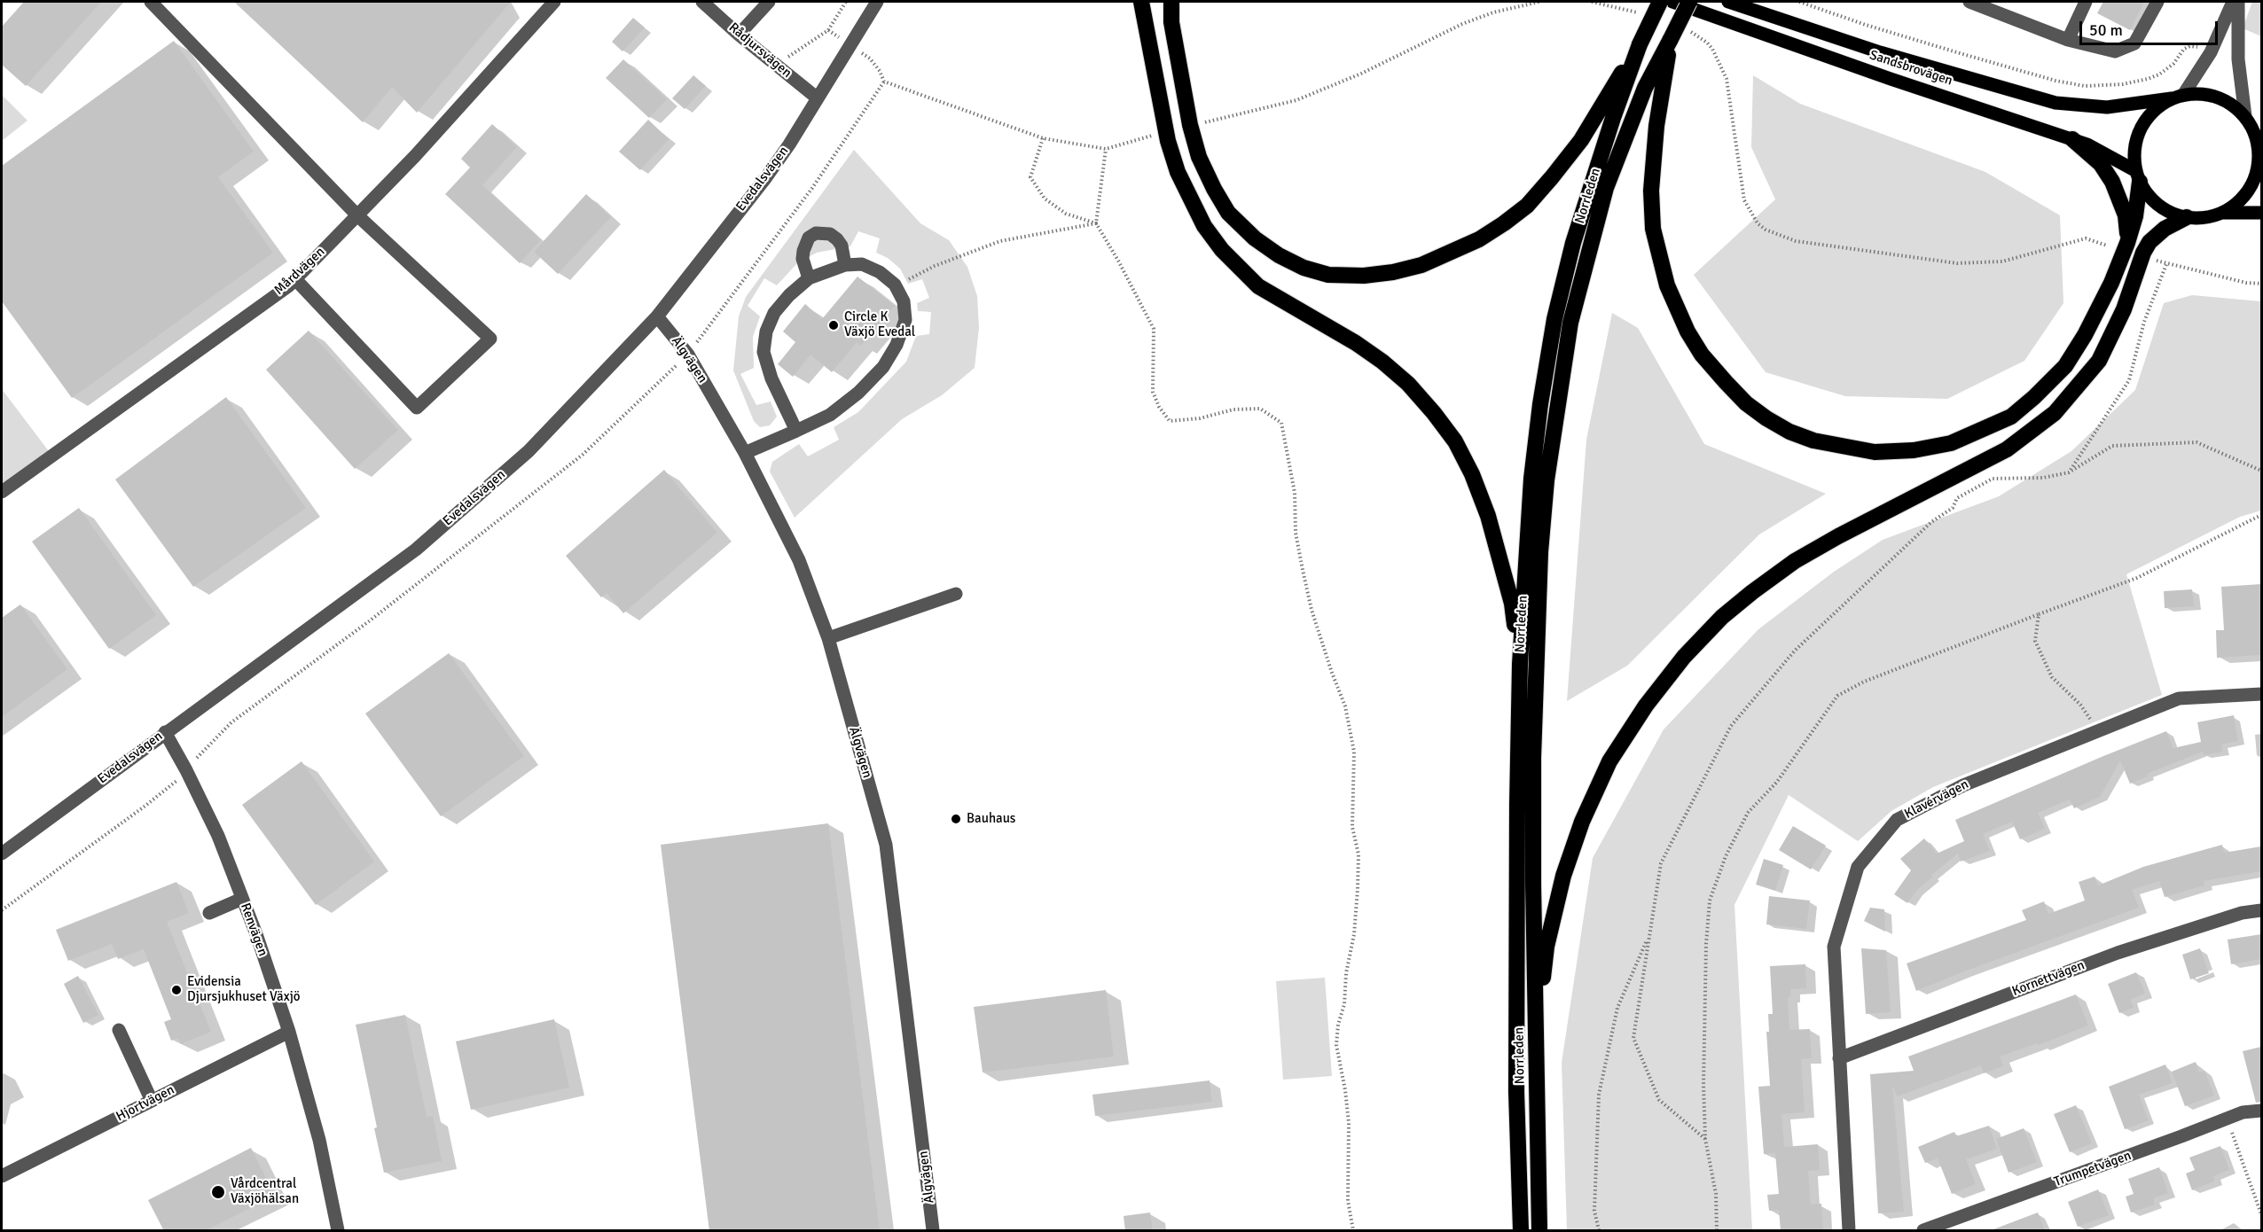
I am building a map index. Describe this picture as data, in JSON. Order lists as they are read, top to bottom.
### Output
{
  "streets": {
    "highway": ["Norrleden"],
    "main road": ["Sandsbrovägen"],
    "street": [
      "Rådjursvägen",
      "Evedalsvägen",
      "Mårdvägen",
      "Älgvägen",
      "Klavérvägen",
      "Renvägen",
      "Kornettvägen",
      "Hjortvägen",
      "Trumpetvägen"
    ]
  },
  "crossings": [
    ["Rådjursvägen", "Evedalsvägen"],
    ["Evedalsvägen", "Älgvägen"],
    ["Evedalsvägen", "Renvägen"],
    ["Klavérvägen", "Kornettvägen"],
    ["Renvägen", "Hjortvägen"]
  ],
  "places": [
    "Circle K Växjö Evedal",
    "Bauhaus",
    "Evidensia Djursjukhuset Växjö",
    "Vårdcentral Växjöhälsan"
  ],
  "scale_bar": "50 m"
}
